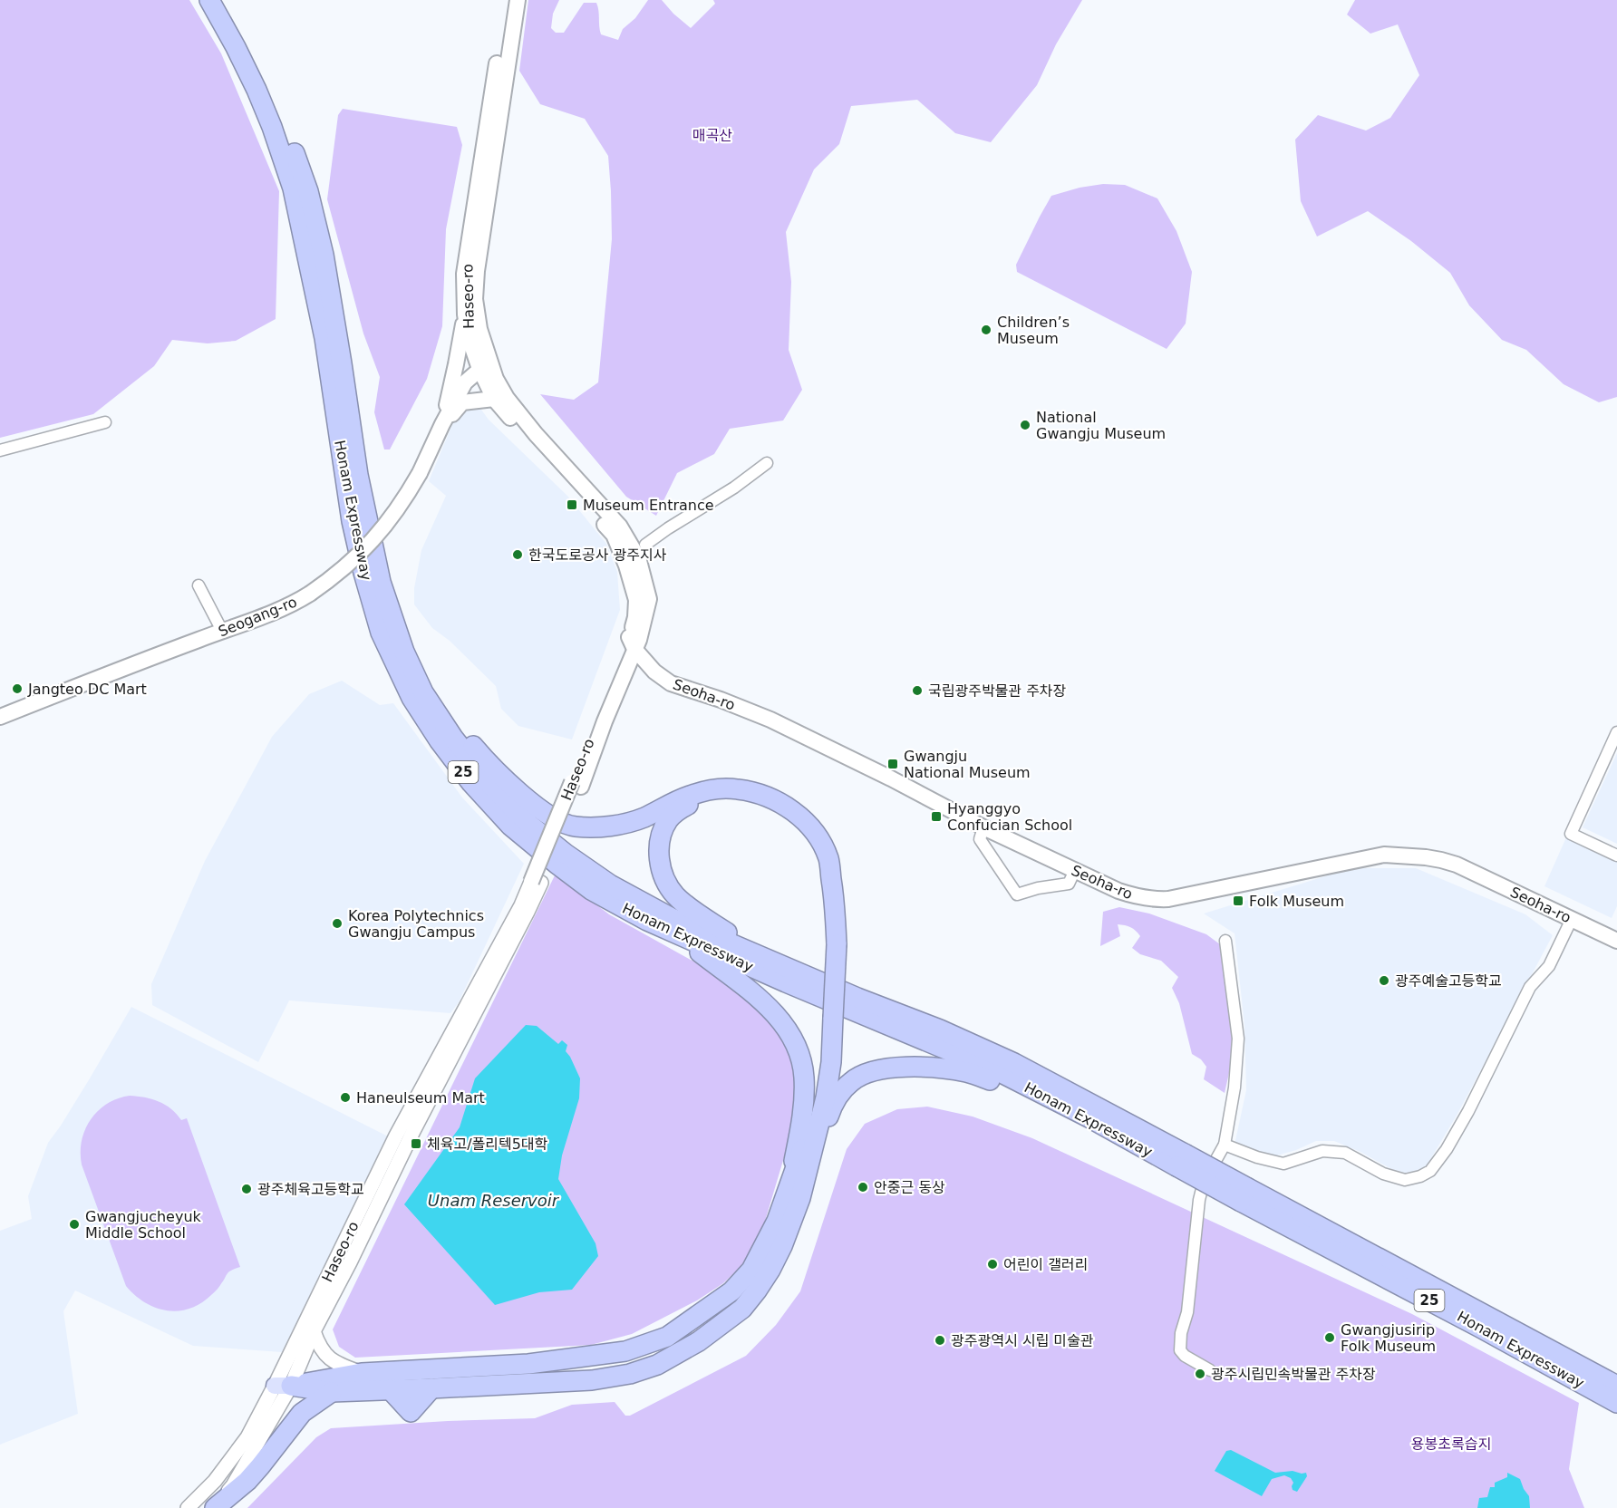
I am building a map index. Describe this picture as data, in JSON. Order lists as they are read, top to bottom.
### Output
{
  "streets": {
    "highway": ["Honam Expressway", "25"],
    "main road": ["Haseo-ro", "Seogang-ro", "Seoha-ro"]
  },
  "crossings": [
    ["Haseo-ro", "Seogang-ro"],
    ["Haseo-ro", "Seoha-ro"]
  ],
  "water": ["Unam Reservoir"],
  "parks": ["매곡산", "용봉초록습지"],
  "places": {
    "other": [
      "Children’s Museum",
      "National Gwangju Museum",
      "한국도로공사 광주지사",
      "Jangteo DC Mart",
      "국립광주박물관 주차장",
      "Korea Polytechnics Gwangju Campus",
      "광주예술고등학교",
      "Haneulseum Mart",
      "안중근 동상",
      "광주체육고등학교",
      "Gwangjucheyuk Middle School",
      "어린이 갤러리",
      "Gwangjusirip Folk Museum",
      "광주광역시 시립 미술관",
      "광주시립민속박물관 주차장"
    ],
    "transit": [
      "Museum Entrance",
      "Gwangju National Museum",
      "Hyanggyo Confucian School",
      "Folk Museum",
      "체육고/폴리텍5대학"
    ]
  }
}
